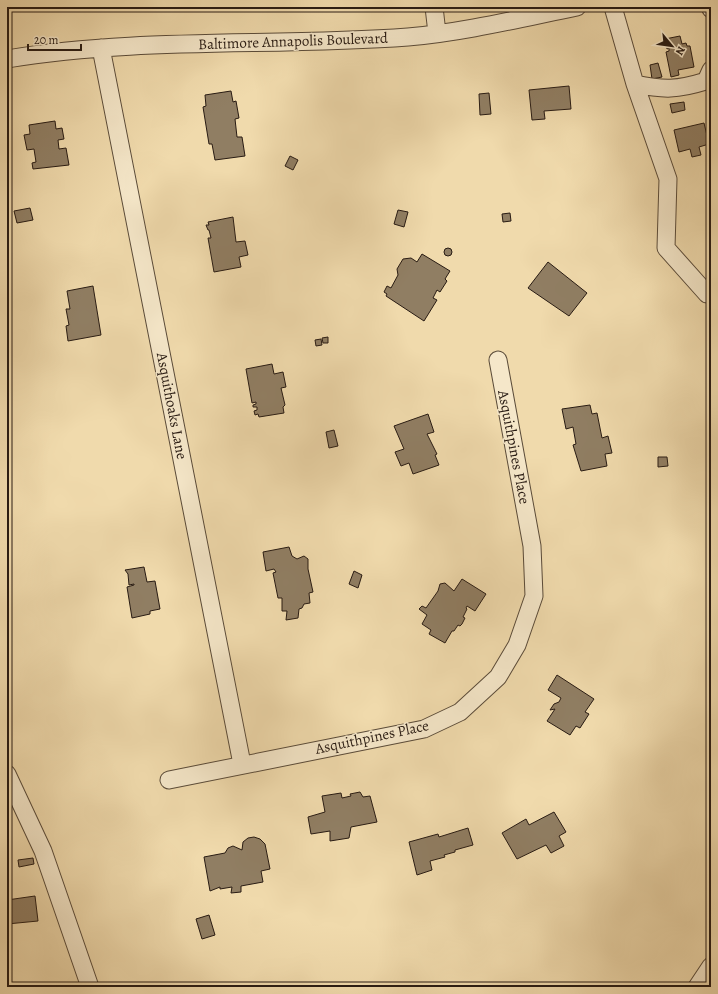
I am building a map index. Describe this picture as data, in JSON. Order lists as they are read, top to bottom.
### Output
{
  "streets": {
    "street": ["Baltimore Annapolis Boulevard", "Asquithoaks Lane", "Asquithpines Place"]
  },
  "crossings": [
    ["Baltimore Annapolis Boulevard", "Asquithoaks Lane"],
    ["Asquithoaks Lane", "Asquithpines Place"]
  ],
  "scale_bar": "20 m",
  "north": "bottom right"
}
